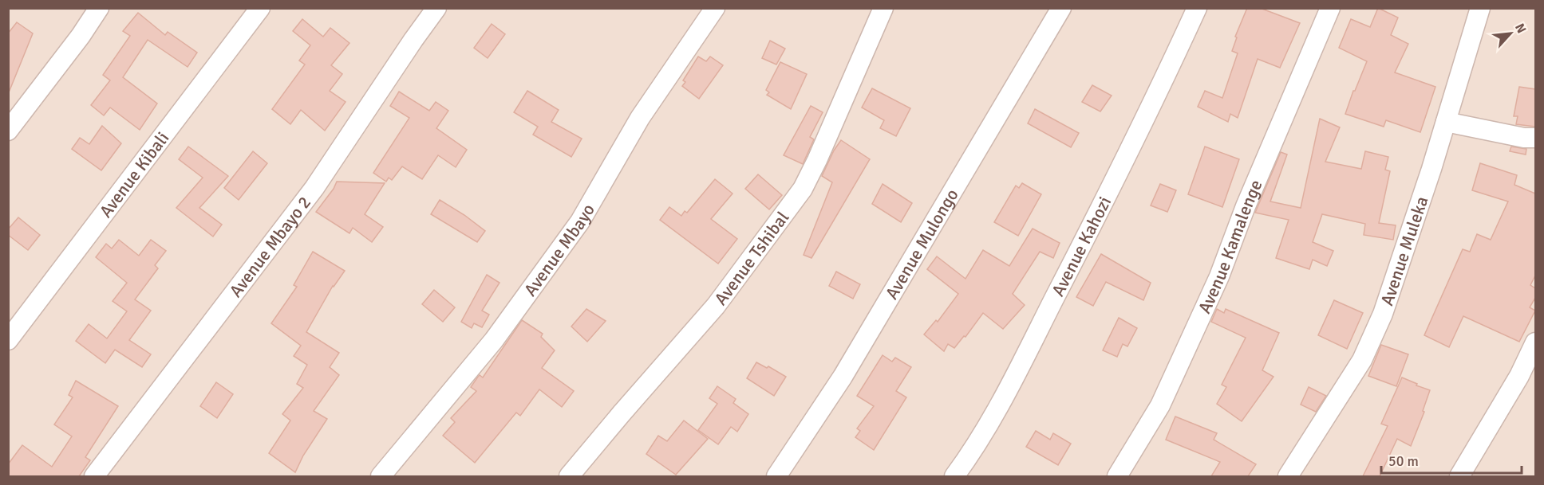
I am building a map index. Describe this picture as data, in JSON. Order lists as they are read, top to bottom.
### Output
{
  "streets": {
    "street": [
      "Avenue Kibali",
      "Avenue Mulongo",
      "Avenue Kahozi",
      "Avenue Mbayo 2",
      "Avenue Kamalenge",
      "Avenue Mbayo",
      "Avenue Muleka",
      "Avenue Tshibal"
    ]
  },
  "scale_bar": "50 m",
  "north": "top right"
}
